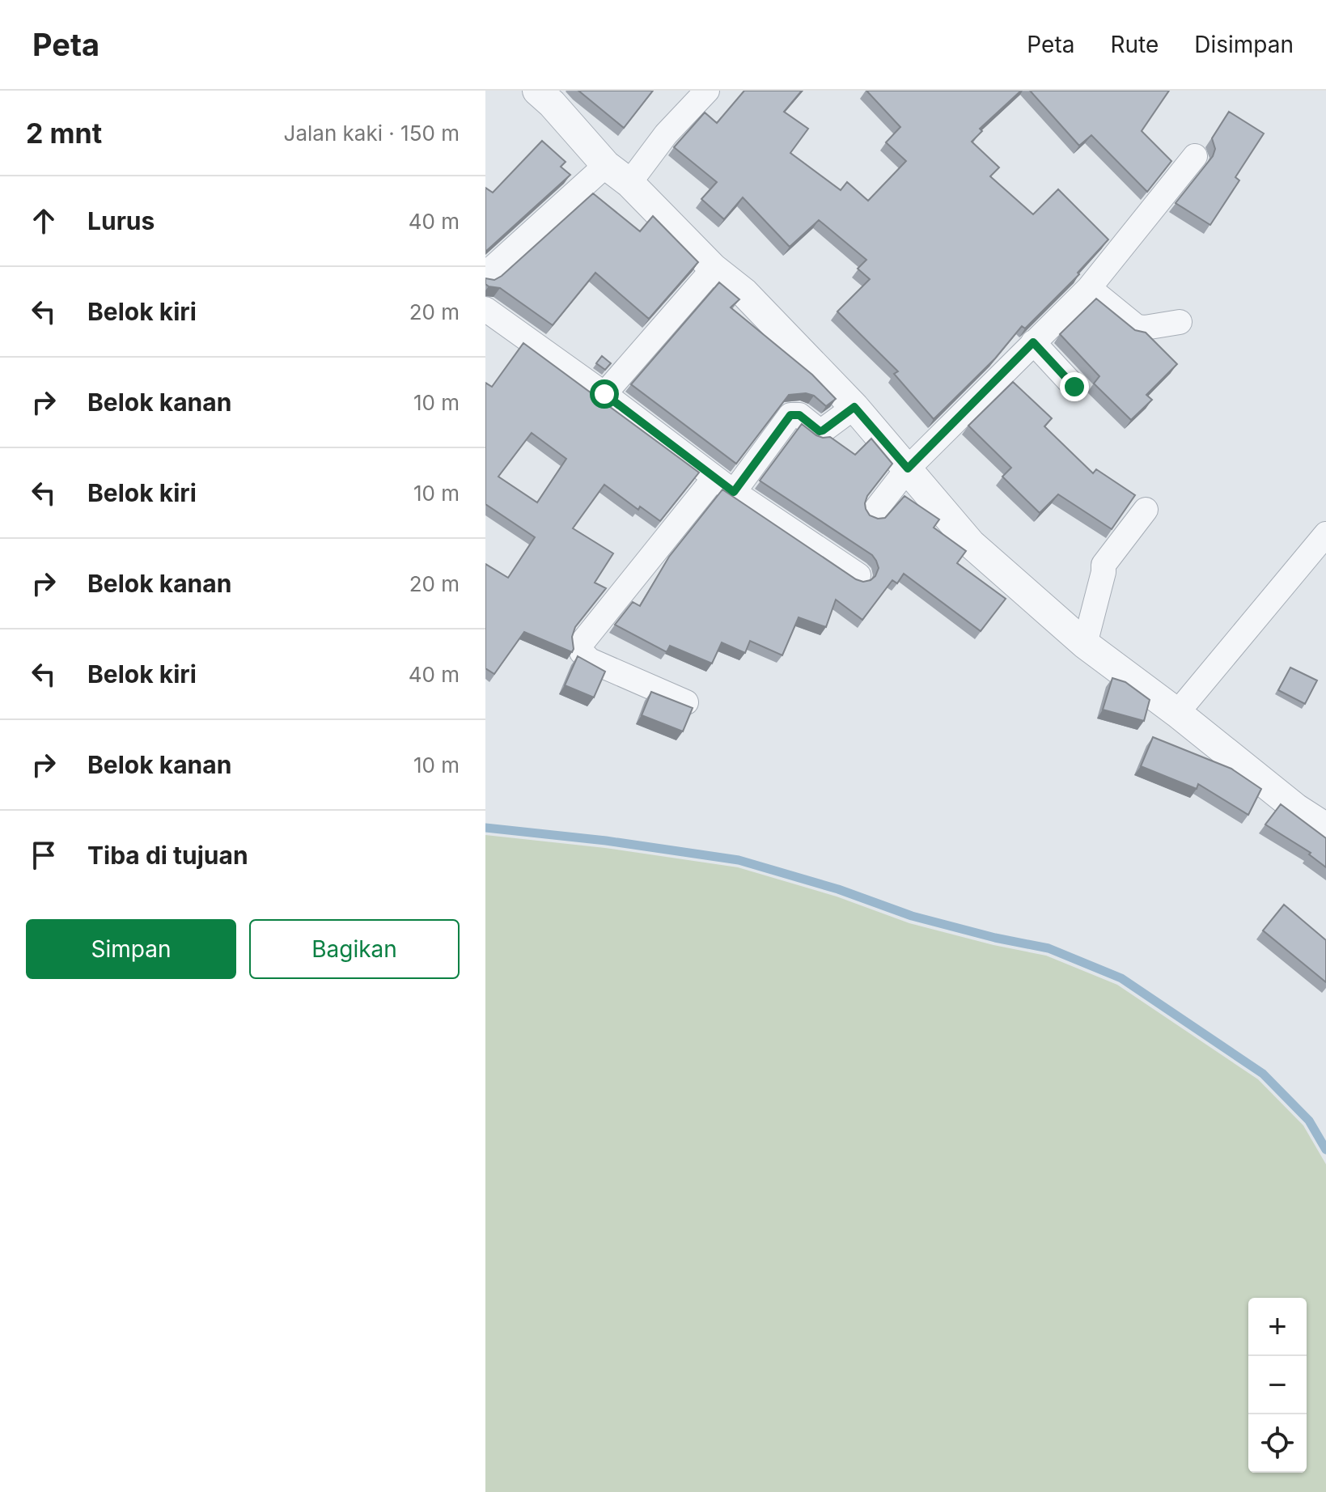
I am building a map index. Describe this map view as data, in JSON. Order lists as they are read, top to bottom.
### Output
{
  "page": {
    "header": "Peta",
    "nav": ["Peta", "Rute", "Disimpan"],
    "heading": ["2 mnt", "Jalan kaki · 150 m"],
    "list": [
      ["Lurus", "40 m"],
      ["Belok kiri", "20 m"],
      ["Belok kanan", "10 m"],
      ["Belok kiri", "10 m"],
      ["Belok kanan", "20 m"],
      ["Belok kiri", "40 m"],
      ["Belok kanan", "10 m"],
      "Tiba di tujuan"
    ],
    "buttons": ["Simpan", "Bagikan"],
    "map_buttons": ["+", "−"]
  }
}
